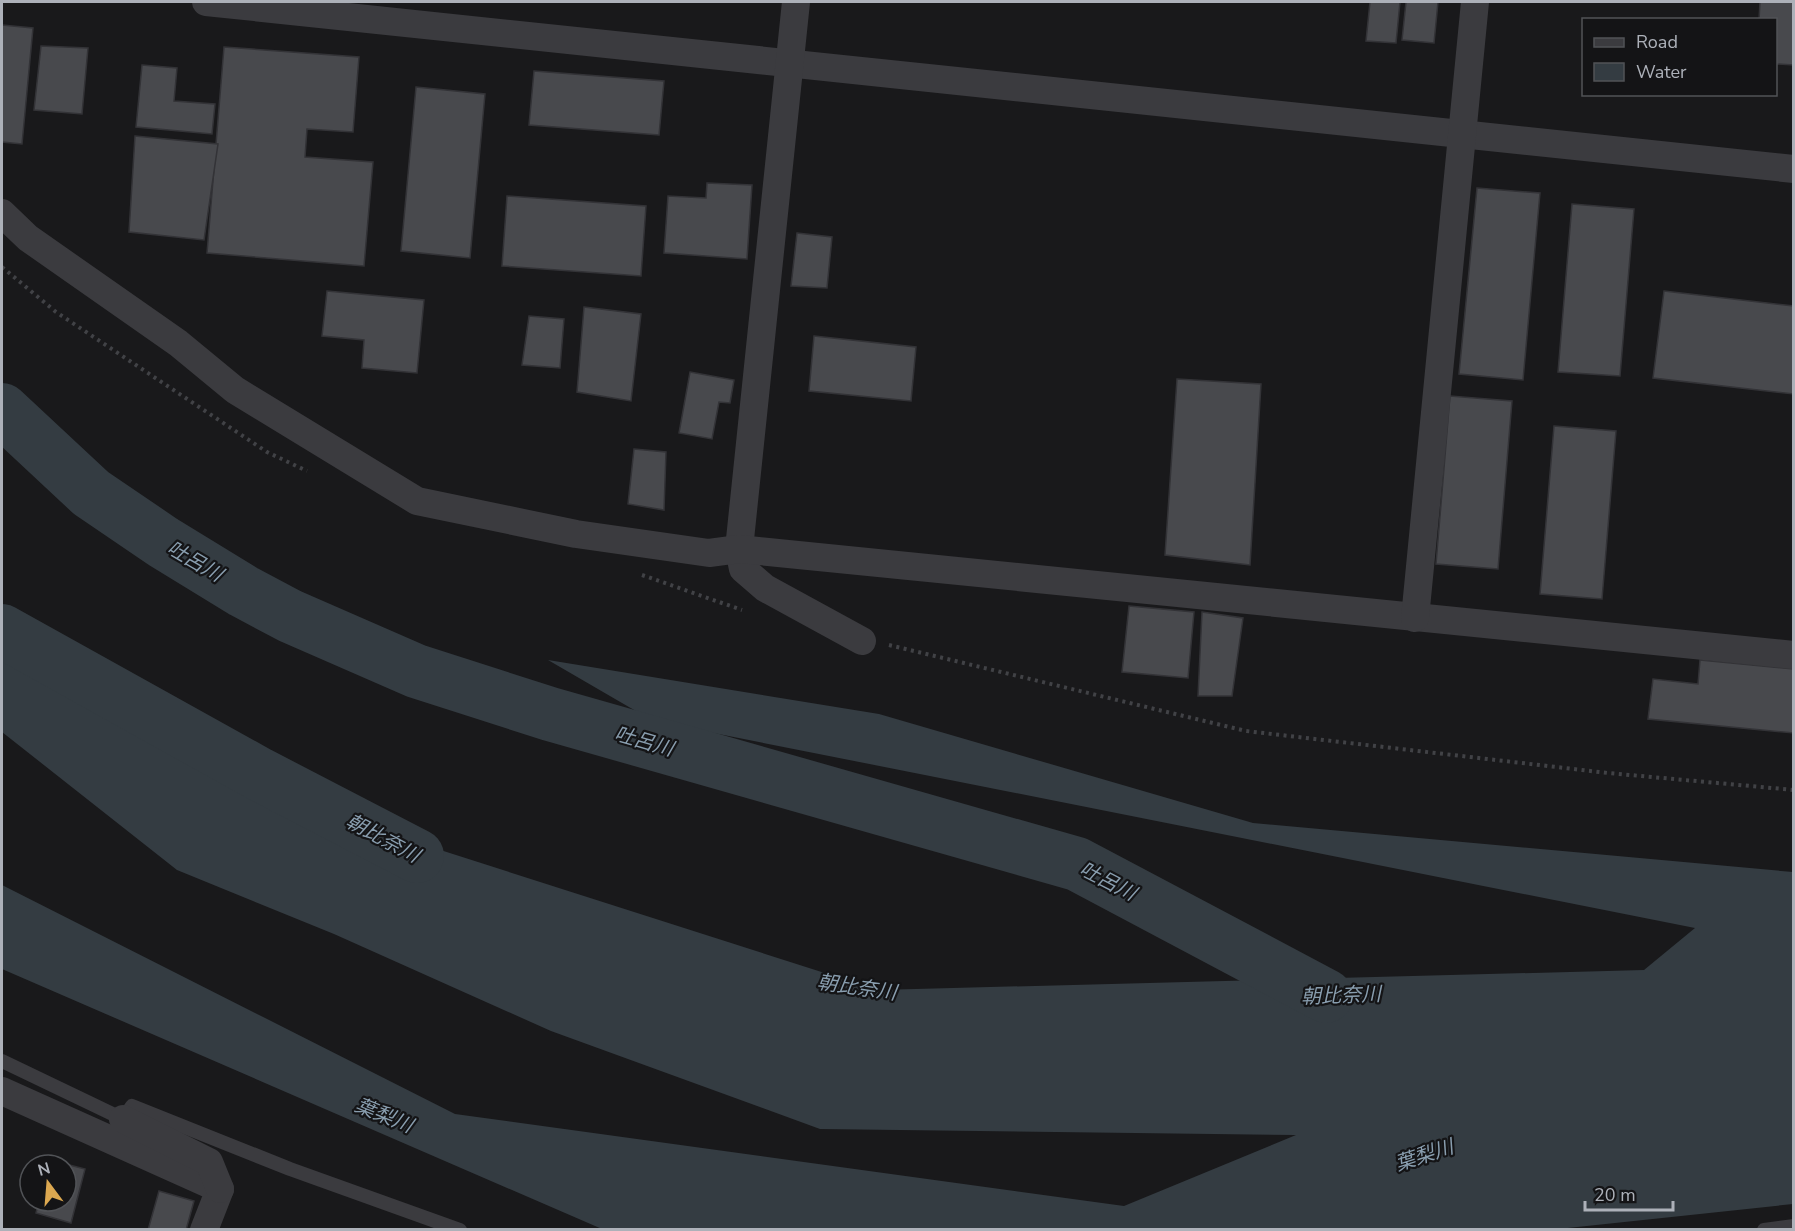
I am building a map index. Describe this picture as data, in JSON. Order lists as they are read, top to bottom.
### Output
{
  "water": ["吐呂川", "朝比奈川", "葉梨川"],
  "legend": ["Road", "Water"],
  "scale_bar": "20 m",
  "north": "top"
}
